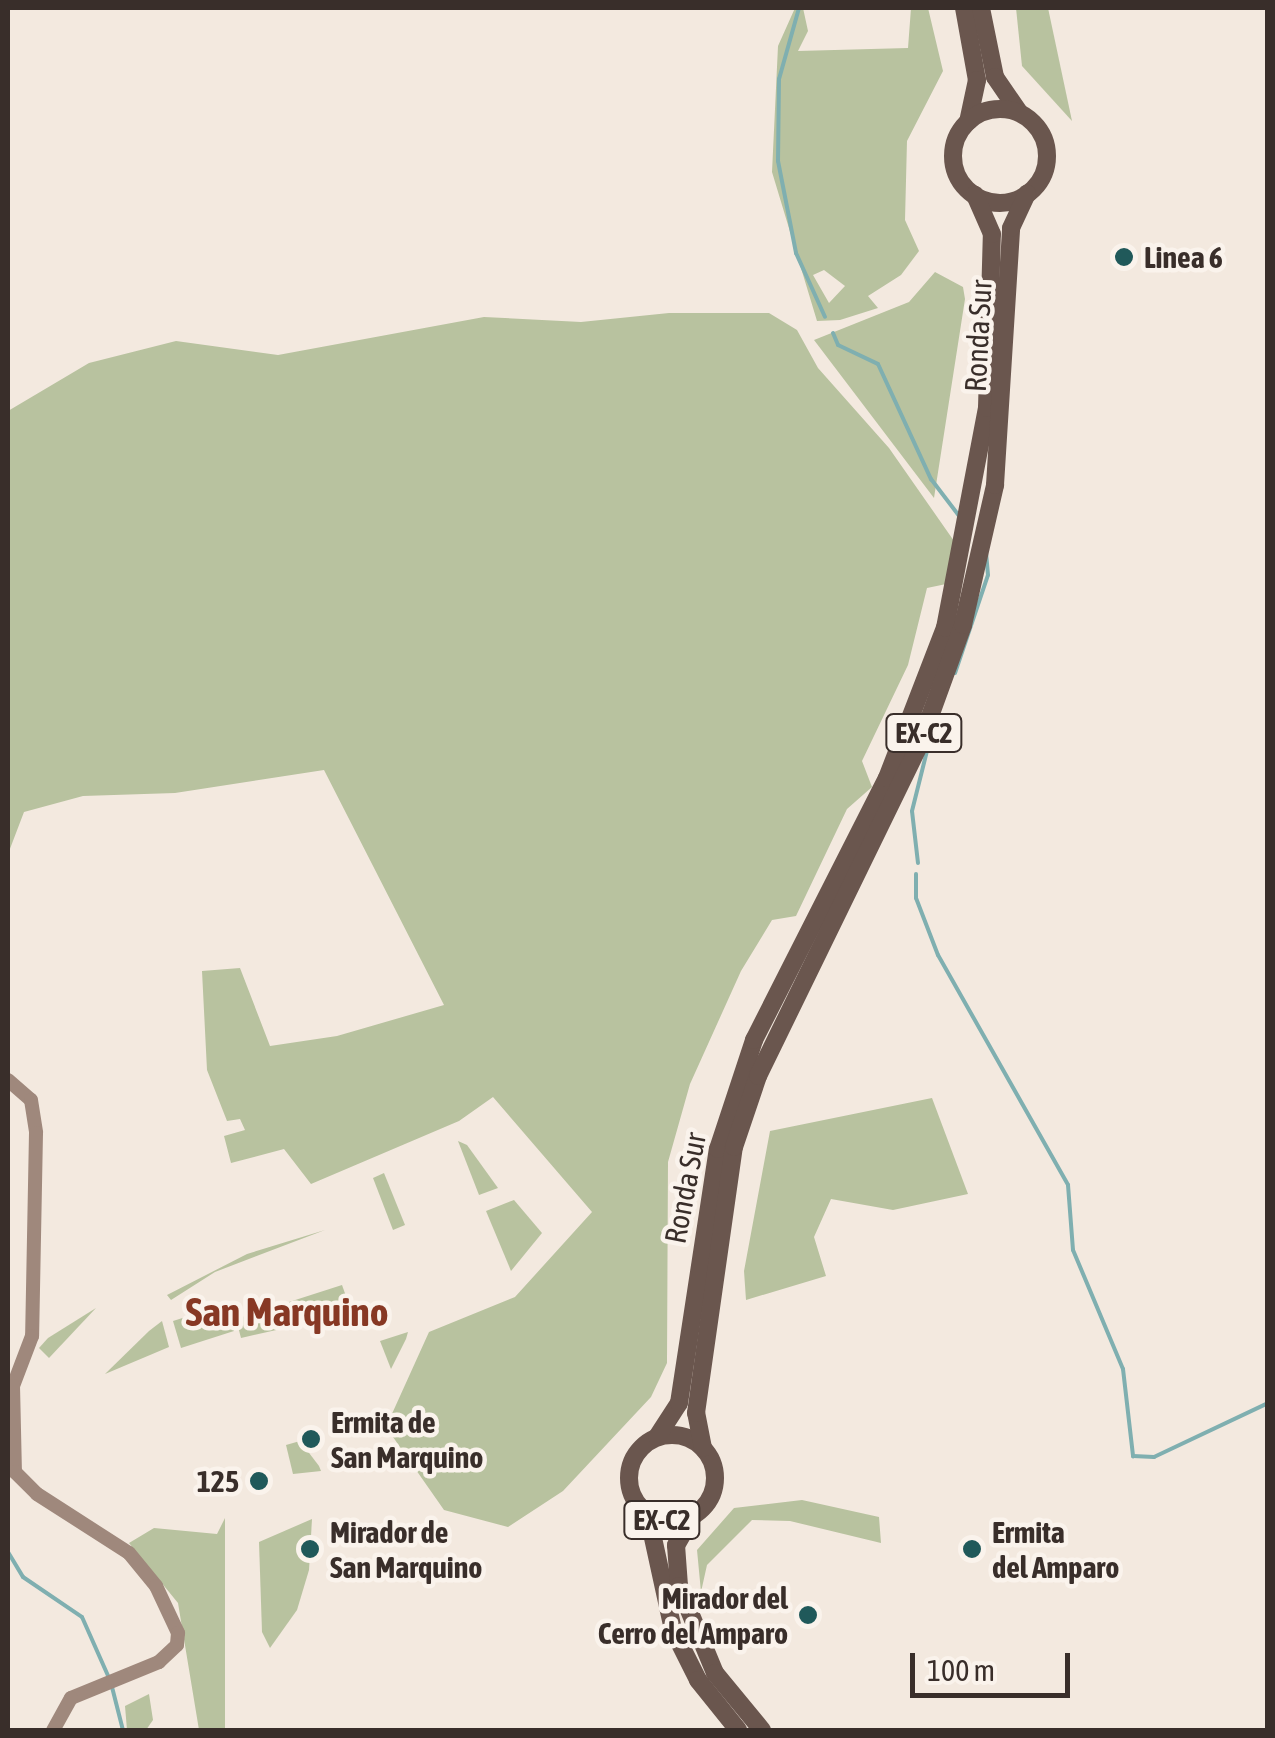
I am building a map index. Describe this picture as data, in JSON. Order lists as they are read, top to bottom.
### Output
{
  "streets": {
    "highway": ["Ronda Sur", "EX-C2"]
  },
  "crossings": [
    ["Ronda Sur", "EX-C2"]
  ],
  "districts": ["San Marquino"],
  "places": [
    "Linea 6",
    "Ermita de San Marquino",
    "125",
    "Mirador de San Marquino",
    "Ermita del Amparo",
    "Mirador del Cerro del Amparo"
  ],
  "scale_bar": "100 m"
}
